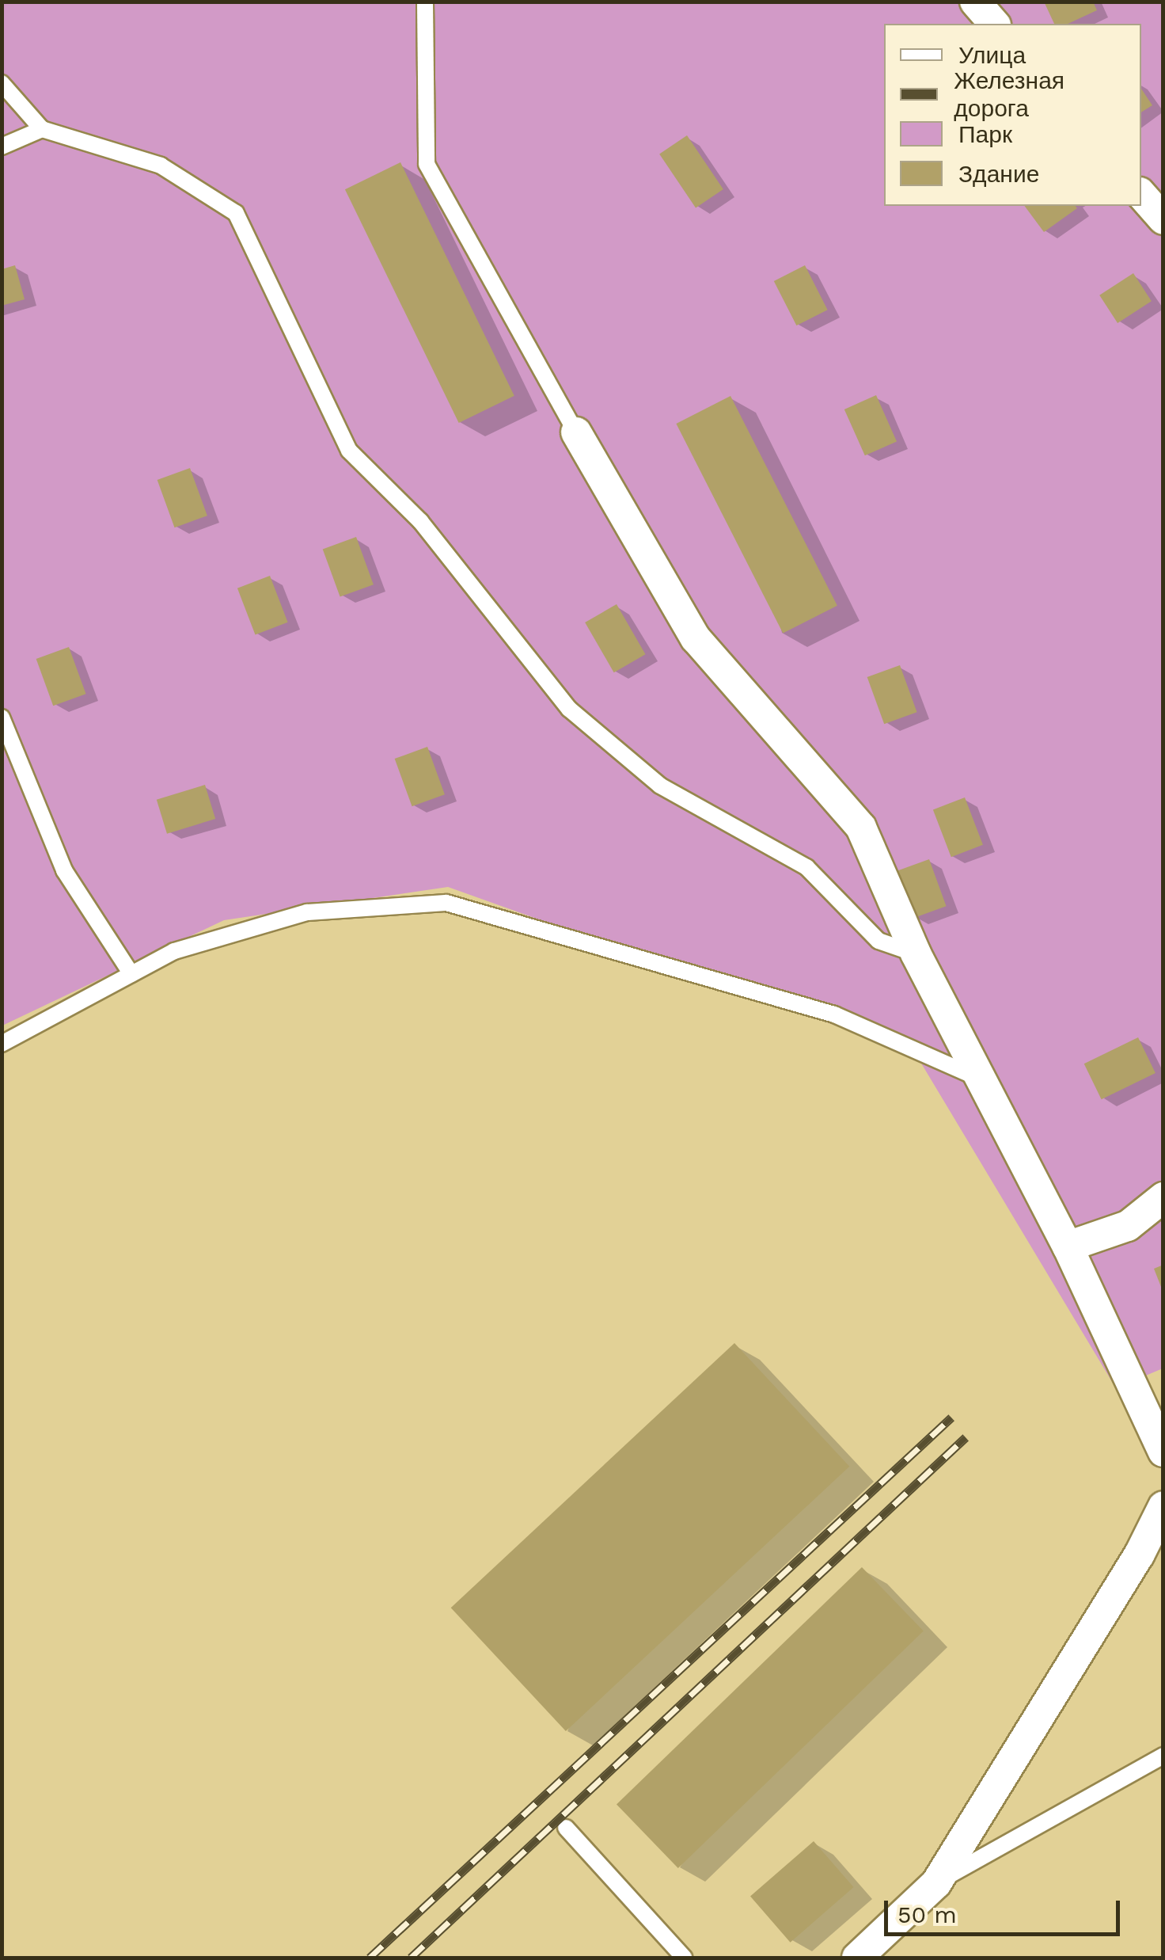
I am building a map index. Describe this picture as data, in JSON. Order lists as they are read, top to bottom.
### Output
{
  "legend": [
    "Улица",
    "Железная дорога",
    "Парк",
    "Здание"
  ],
  "scale_bar": "50 m"
}
